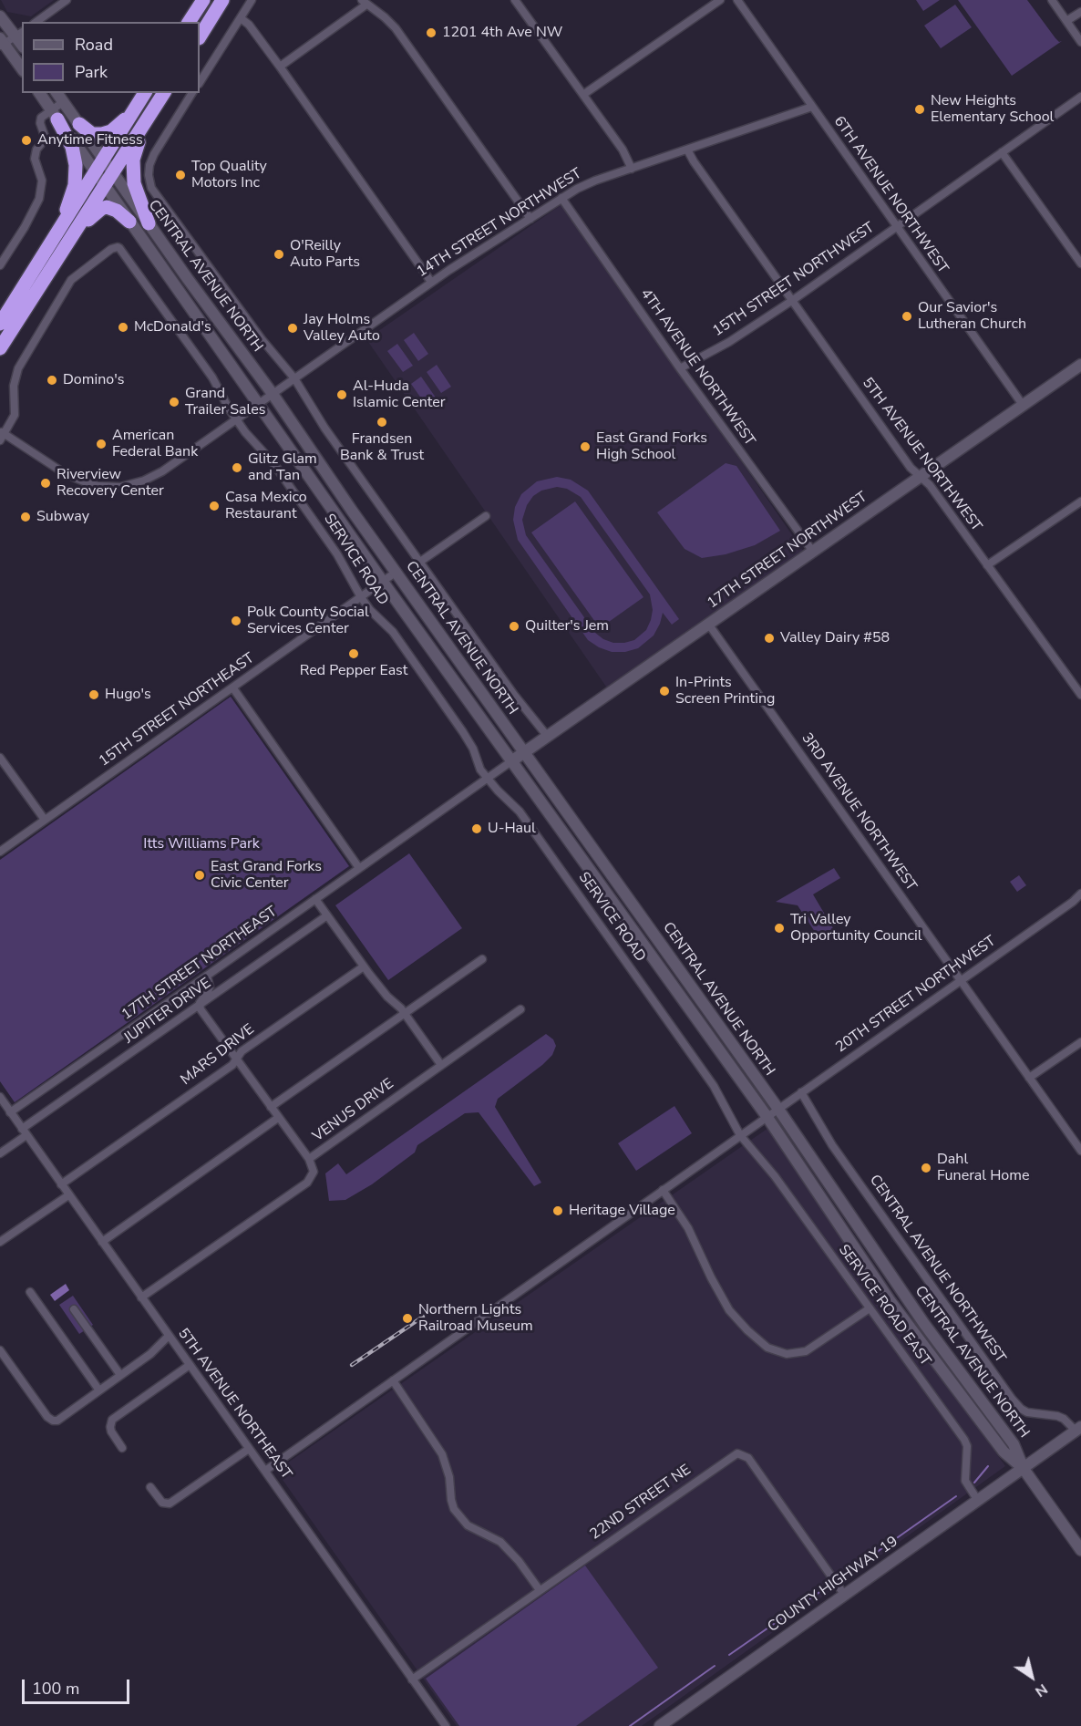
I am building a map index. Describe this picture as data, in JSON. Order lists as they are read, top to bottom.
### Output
{
  "streets": {
    "main road": ["CENTRAL AVENUE NORTH", "17TH STREET NORTHWEST", "COUNTY HIGHWAY 19"],
    "street": [
      "6TH AVENUE NORTHWEST",
      "14TH STREET NORTHWEST",
      "15TH STREET NORTHWEST",
      "4TH AVENUE NORTHWEST",
      "5TH AVENUE NORTHWEST",
      "SERVICE ROAD",
      "15TH STREET NORTHEAST",
      "3RD AVENUE NORTHWEST",
      "17TH STREET NORTHEAST",
      "20TH STREET NORTHWEST",
      "JUPITER DRIVE",
      "MARS DRIVE",
      "VENUS DRIVE",
      "CENTRAL AVENUE NORTHWEST",
      "SERVICE ROAD EAST",
      "5TH AVENUE NORTHEAST",
      "22ND STREET NE"
    ]
  },
  "crossings": [
    ["6TH AVENUE NORTHWEST", "14TH STREET NORTHWEST"],
    ["6TH AVENUE NORTHWEST", "15TH STREET NORTHWEST"],
    ["6TH AVENUE NORTHWEST", "17TH STREET NORTHWEST"],
    ["14TH STREET NORTHWEST", "CENTRAL AVENUE NORTH"],
    ["14TH STREET NORTHWEST", "4TH AVENUE NORTHWEST"],
    ["14TH STREET NORTHWEST", "5TH AVENUE NORTHWEST"],
    ["14TH STREET NORTHWEST", "SERVICE ROAD"],
    ["CENTRAL AVENUE NORTH", "17TH STREET NORTHWEST"],
    ["CENTRAL AVENUE NORTH", "15TH STREET NORTHEAST"],
    ["CENTRAL AVENUE NORTH", "17TH STREET NORTHEAST"],
    ["CENTRAL AVENUE NORTH", "20TH STREET NORTHWEST"],
    ["CENTRAL AVENUE NORTH", "COUNTY HIGHWAY 19"],
    ["15TH STREET NORTHWEST", "4TH AVENUE NORTHWEST"],
    ["15TH STREET NORTHWEST", "5TH AVENUE NORTHWEST"],
    ["4TH AVENUE NORTHWEST", "17TH STREET NORTHWEST"],
    ["5TH AVENUE NORTHWEST", "17TH STREET NORTHWEST"],
    ["17TH STREET NORTHWEST", "3RD AVENUE NORTHWEST"],
    ["17TH STREET NORTHWEST", "17TH STREET NORTHEAST"],
    ["SERVICE ROAD", "15TH STREET NORTHEAST"],
    ["SERVICE ROAD", "17TH STREET NORTHEAST"],
    ["SERVICE ROAD", "20TH STREET NORTHWEST"],
    ["SERVICE ROAD", "SERVICE ROAD EAST"],
    ["3RD AVENUE NORTHWEST", "20TH STREET NORTHWEST"],
    ["17TH STREET NORTHEAST", "5TH AVENUE NORTHEAST"],
    ["20TH STREET NORTHWEST", "CENTRAL AVENUE NORTHWEST"],
    ["20TH STREET NORTHWEST", "SERVICE ROAD EAST"],
    ["20TH STREET NORTHWEST", "5TH AVENUE NORTHEAST"],
    ["JUPITER DRIVE", "5TH AVENUE NORTHEAST"],
    ["MARS DRIVE", "5TH AVENUE NORTHEAST"],
    ["VENUS DRIVE", "5TH AVENUE NORTHEAST"],
    ["CENTRAL AVENUE NORTHWEST", "COUNTY HIGHWAY 19"],
    ["SERVICE ROAD EAST", "COUNTY HIGHWAY 19"],
    ["5TH AVENUE NORTHEAST", "22ND STREET NE"],
    ["22ND STREET NE", "COUNTY HIGHWAY 19"]
  ],
  "parks": ["Itts Williams Park"],
  "places": [
    "1201 4th Ave NW",
    "New Heights Elementary School",
    "Anytime Fitness",
    "Top Quality Motors Inc",
    "O'Reilly Auto Parts",
    "Our Savior's Lutheran Church",
    "McDonald's",
    "Jay Holms Valley Auto",
    "Domino's",
    "Al-Huda Islamic Center",
    "Grand Trailer Sales",
    "Frandsen Bank & Trust",
    "American Federal Bank",
    "East Grand Forks High School",
    "Glitz Glam and Tan",
    "Riverview Recovery Center",
    "Casa Mexico Restaurant",
    "Subway",
    "Polk County Social Services Center",
    "Quilter's Jem",
    "Valley Dairy #58",
    "Red Pepper East",
    "In-Prints Screen Printing",
    "Hugo's",
    "U-Haul",
    "East Grand Forks Civic Center",
    "Tri Valley Opportunity Council",
    "Dahl Funeral Home",
    "Heritage Village",
    "Northern Lights Railroad Museum"
  ],
  "legend": ["Road", "Park"],
  "scale_bar": "100 m",
  "north": "bottom right"
}
